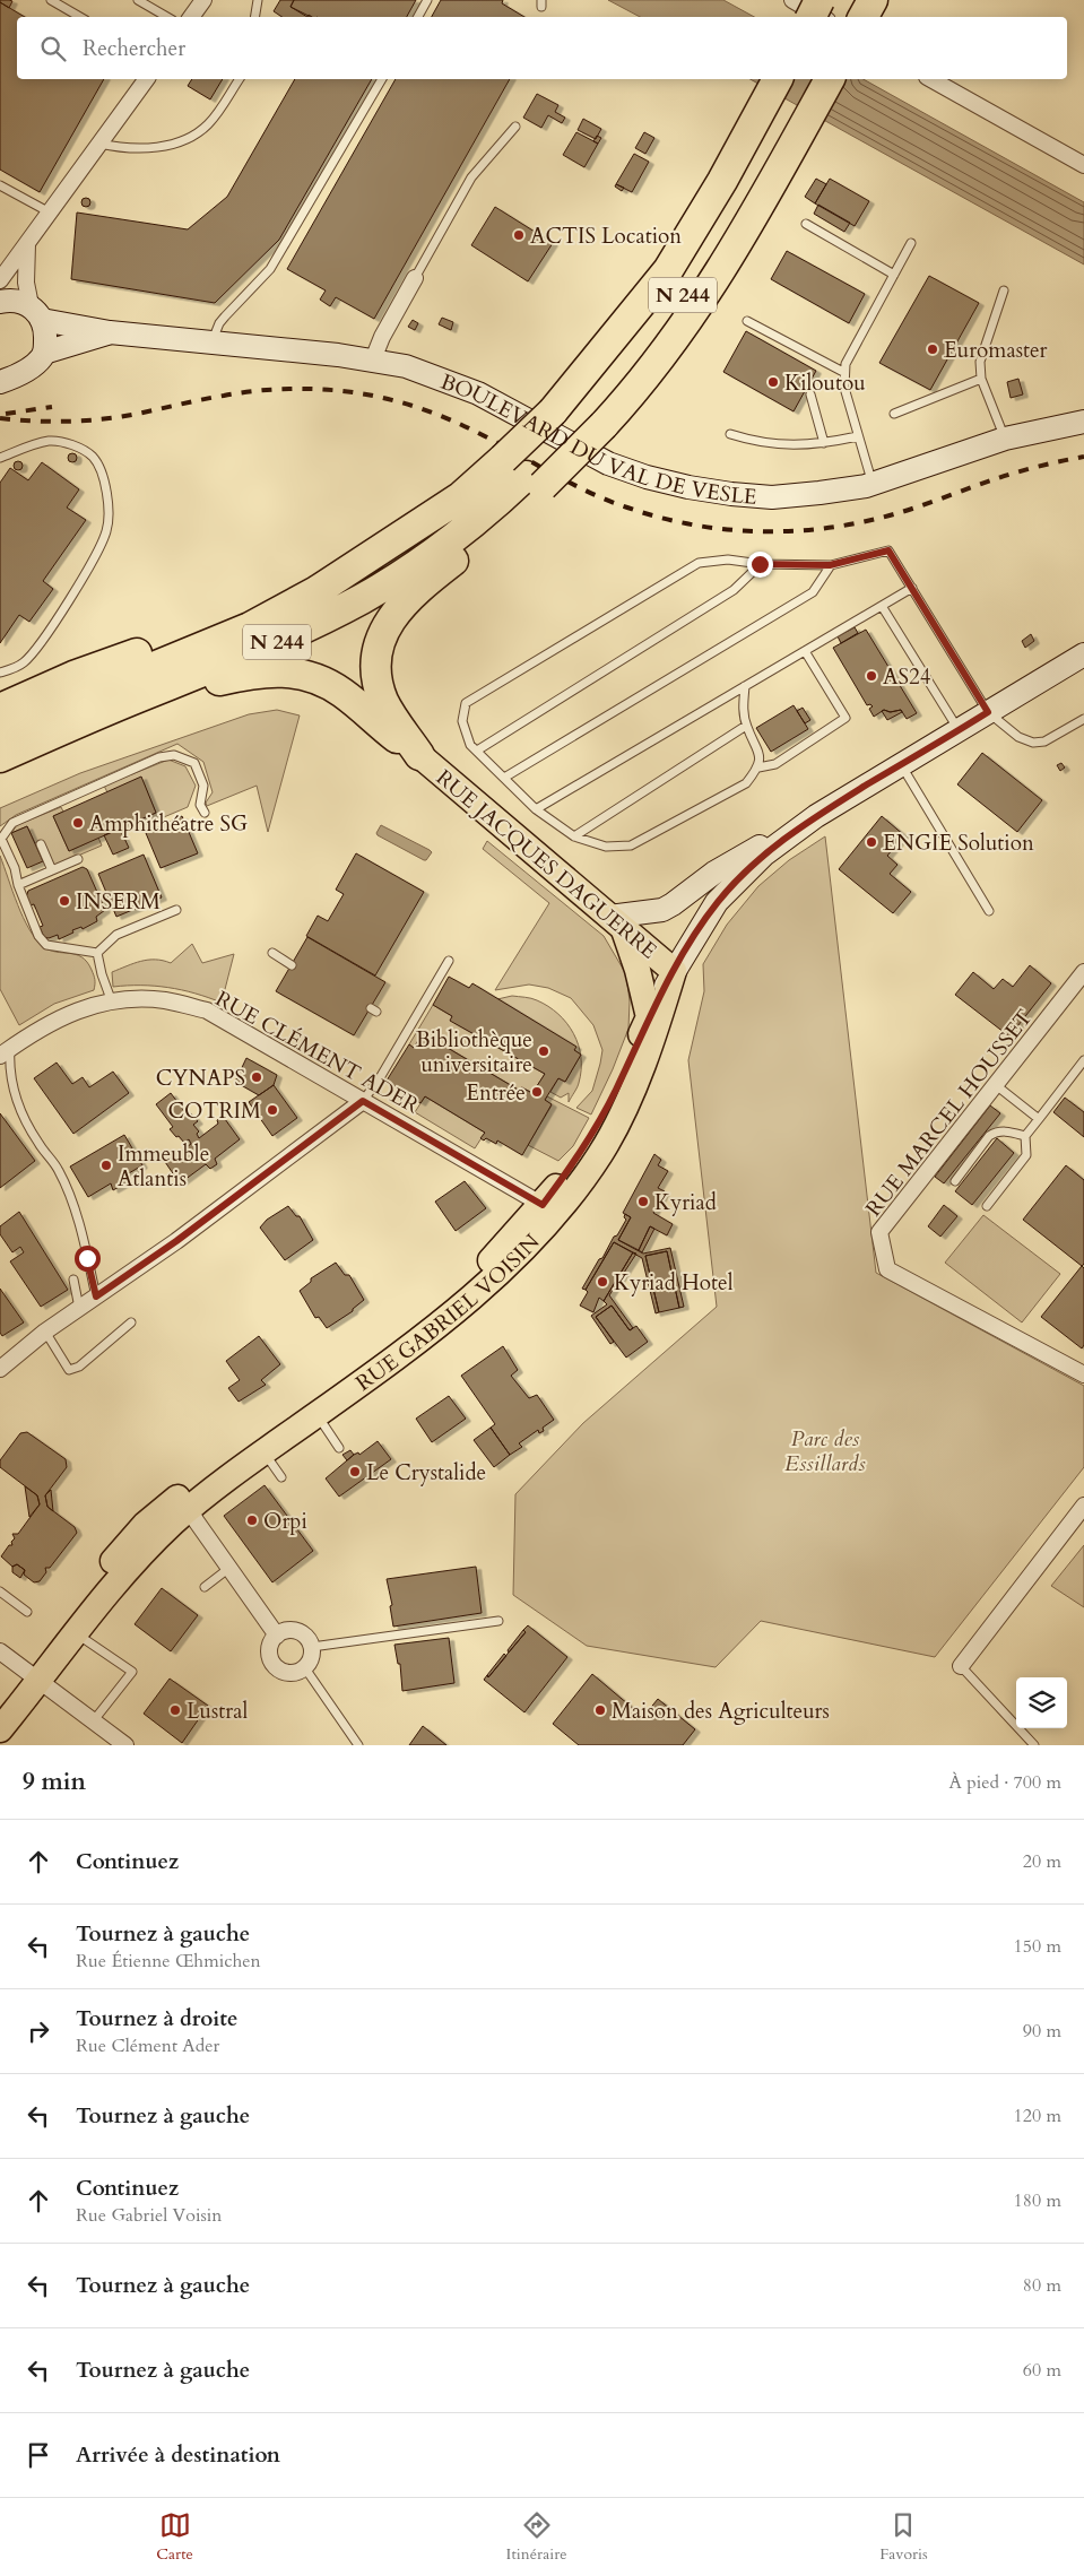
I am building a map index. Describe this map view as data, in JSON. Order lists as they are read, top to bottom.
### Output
{
  "streets": {
    "highway": ["N 244"],
    "main road": ["RUE JACQUES DAGUERRE", "RUE GABRIEL VOISIN"],
    "street": ["BOULEVARD DU VAL DE VESLE", "RUE CLÉMENT ADER", "RUE MARCEL HOUSSET"]
  },
  "crossings": [
    ["RUE JACQUES DAGUERRE", "RUE GABRIEL VOISIN"],
    ["RUE CLÉMENT ADER", "RUE GABRIEL VOISIN"]
  ],
  "parks": ["Parc des Essillards"],
  "places": [
    "ACTIS Location",
    "Euromaster",
    "Kiloutou",
    "AS24",
    "Amphithéatre SG",
    "ENGIE Solution",
    "INSERM",
    "Bibliothèque universitaire",
    "CYNAPS",
    "Entrée",
    "COTRIM",
    "Immeuble Atlantis",
    "Kyriad",
    "Kyriad Hotel",
    "Le Crystalide",
    "Orpi",
    "Lustral",
    "Maison des Agriculteurs"
  ],
  "page": {
    "search": "Rechercher",
    "heading": ["9 min", "À pied · 700 m"],
    "list": [
      ["Continuez", "20 m"],
      ["Tournez à gauche", "Rue Étienne Œhmichen", "150 m"],
      ["Tournez à droite", "Rue Clément Ader", "90 m"],
      ["Tournez à gauche", "120 m"],
      ["Continuez", "Rue Gabriel Voisin", "180 m"],
      ["Tournez à gauche", "80 m"],
      ["Tournez à gauche", "60 m"],
      "Arrivée à destination"
    ],
    "nav": ["Carte", "Itinéraire", "Favoris"]
  }
}
